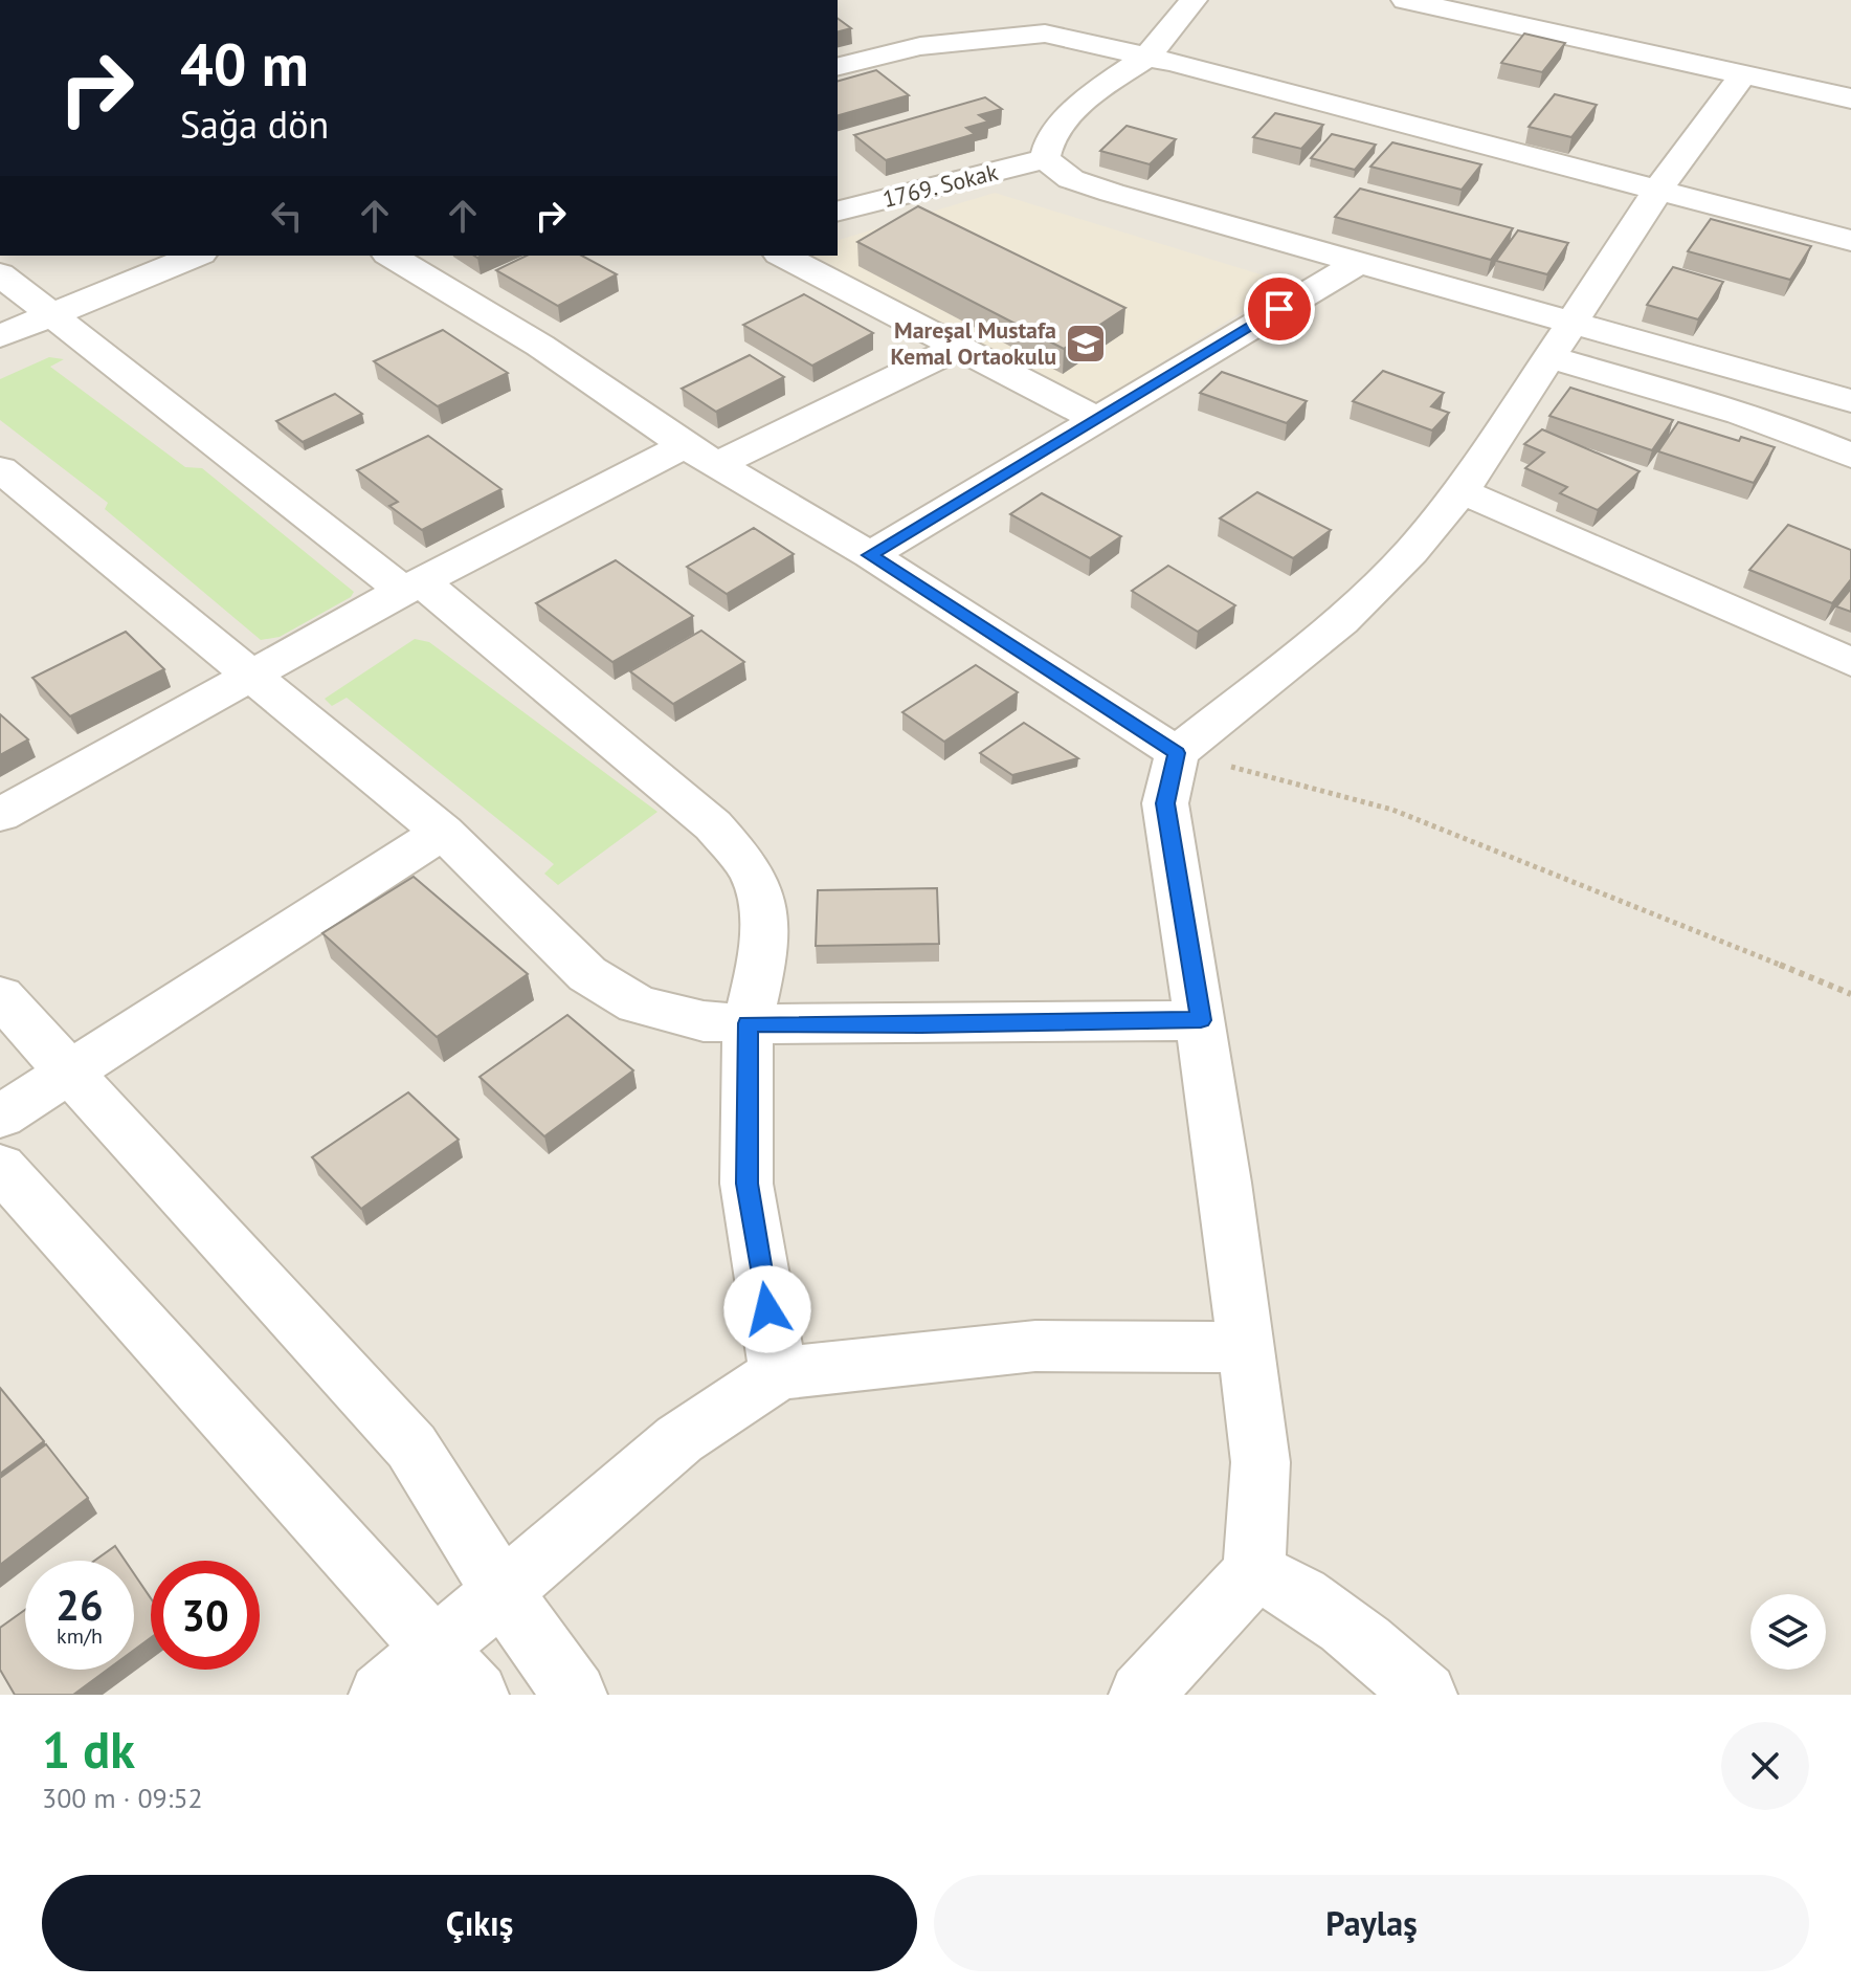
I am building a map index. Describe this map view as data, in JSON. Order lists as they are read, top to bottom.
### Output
{
  "streets": {
    "street": ["1769. Sokak"]
  },
  "places": {
    "school or university": ["Mareşal Mustafa Kemal Ortaokulu"]
  },
  "page": {
    "turn": ["40 m", "Sağa dön"],
    "speed": "26 km/h",
    "limit": "30",
    "heading": ["1 dk", "300 m · 09:52"],
    "buttons": ["Çıkış", "Paylaş"]
  }
}
